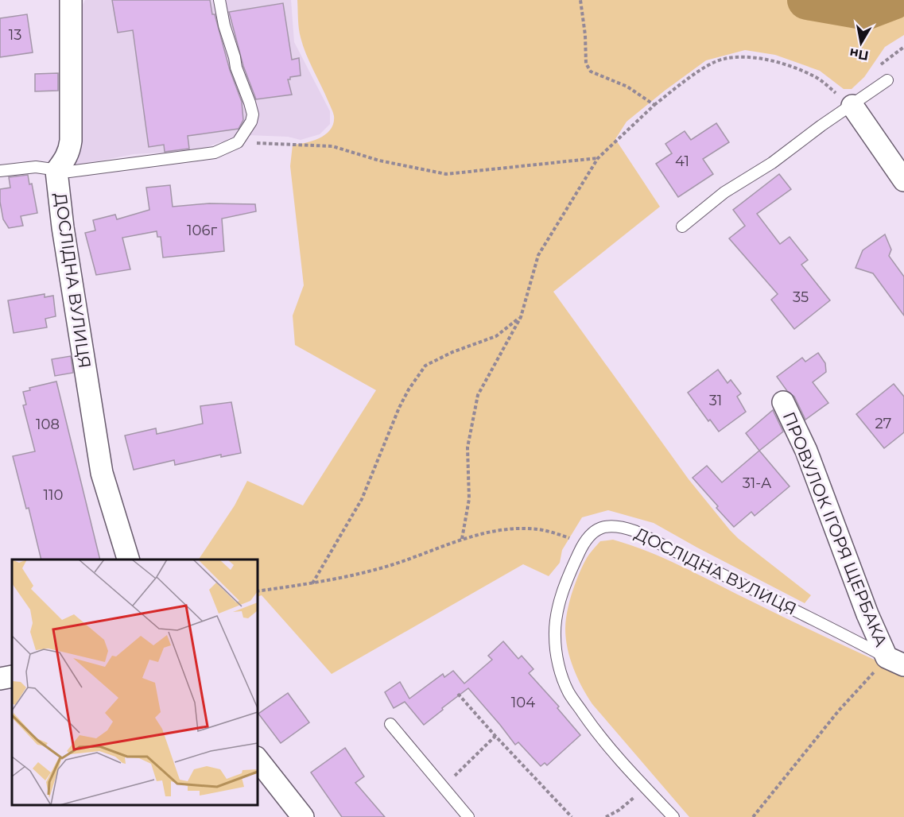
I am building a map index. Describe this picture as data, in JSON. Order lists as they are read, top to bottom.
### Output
{
  "streets": {
    "street": ["ДОСЛІДНА ВУЛИЦЯ", "ПРОВУЛОК ІГОРЯ ЩЕРБАКА"]
  },
  "crossings": [
    ["ДОСЛІДНА ВУЛИЦЯ", "ПРОВУЛОК ІГОРЯ ЩЕРБАКА"]
  ],
  "house_numbers": [
    "13",
    "41",
    "106г",
    "35",
    "31",
    "27",
    "108",
    "31-А",
    "110",
    "104"
  ],
  "north": "bottom"
}
